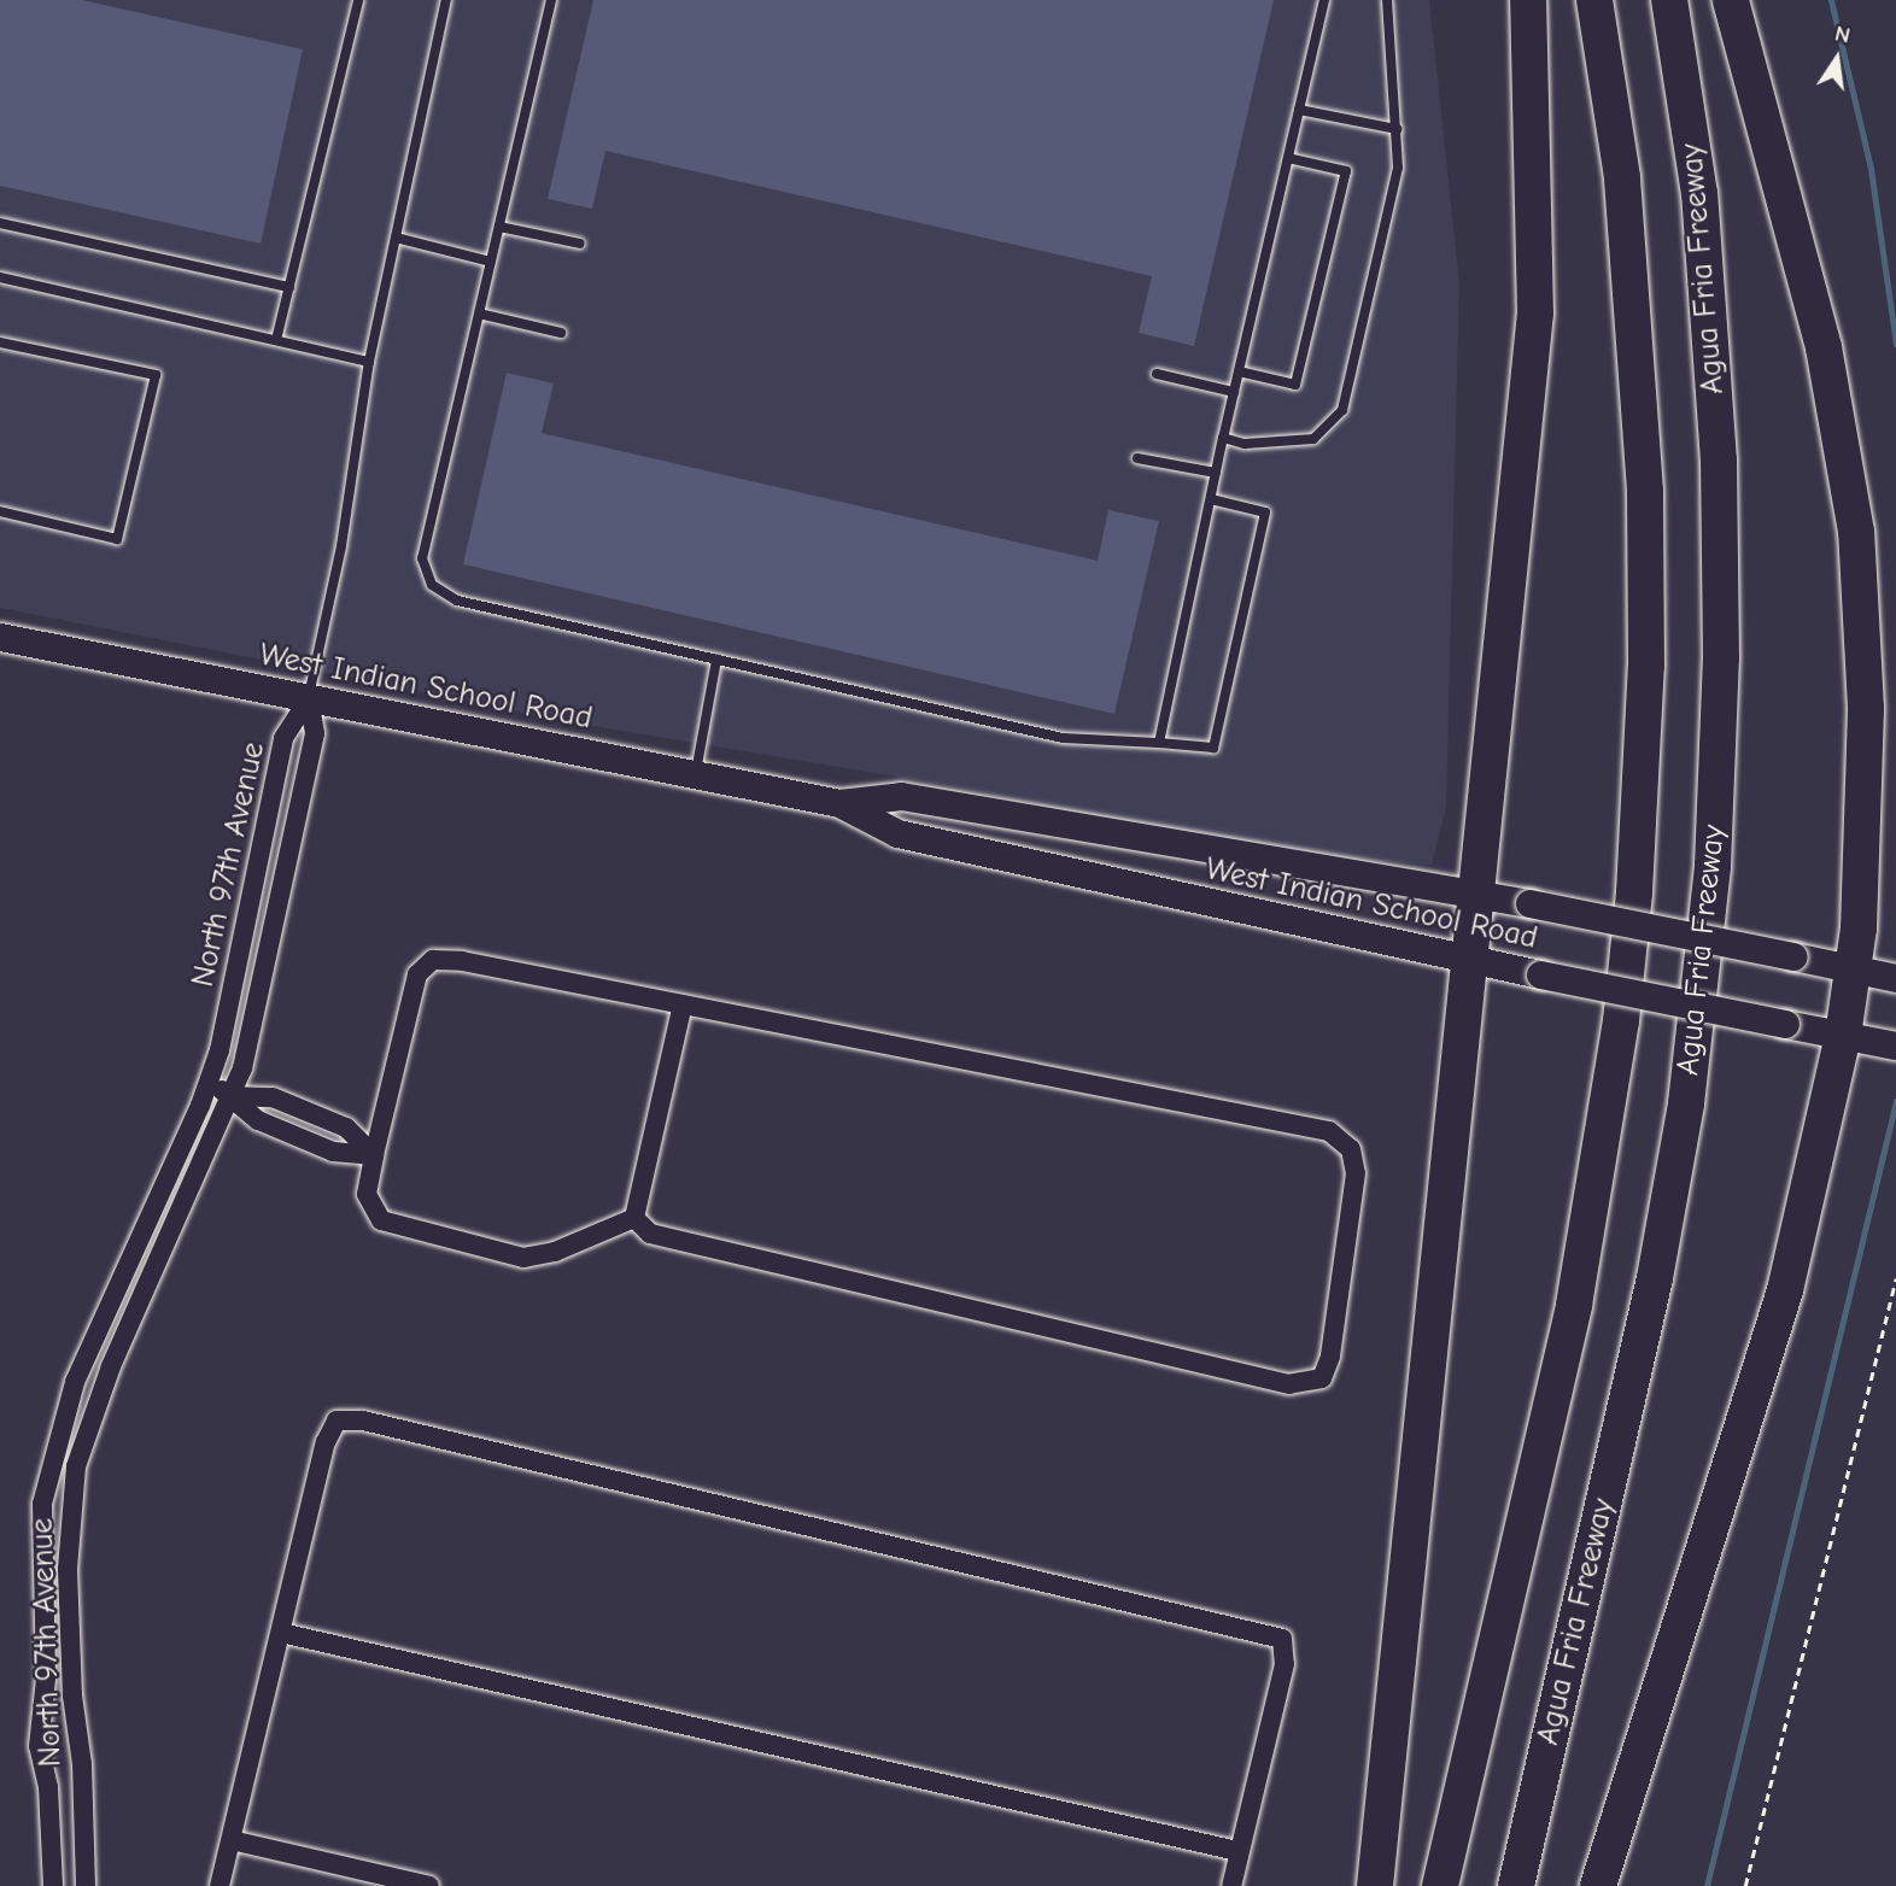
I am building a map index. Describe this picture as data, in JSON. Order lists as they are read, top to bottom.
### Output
{
  "streets": {
    "highway": ["Agua Fria Freeway"],
    "main road": ["West Indian School Road"],
    "street": ["North 97th Avenue"]
  },
  "crossings": [
    ["West Indian School Road", "North 97th Avenue"]
  ],
  "north": "top"
}
